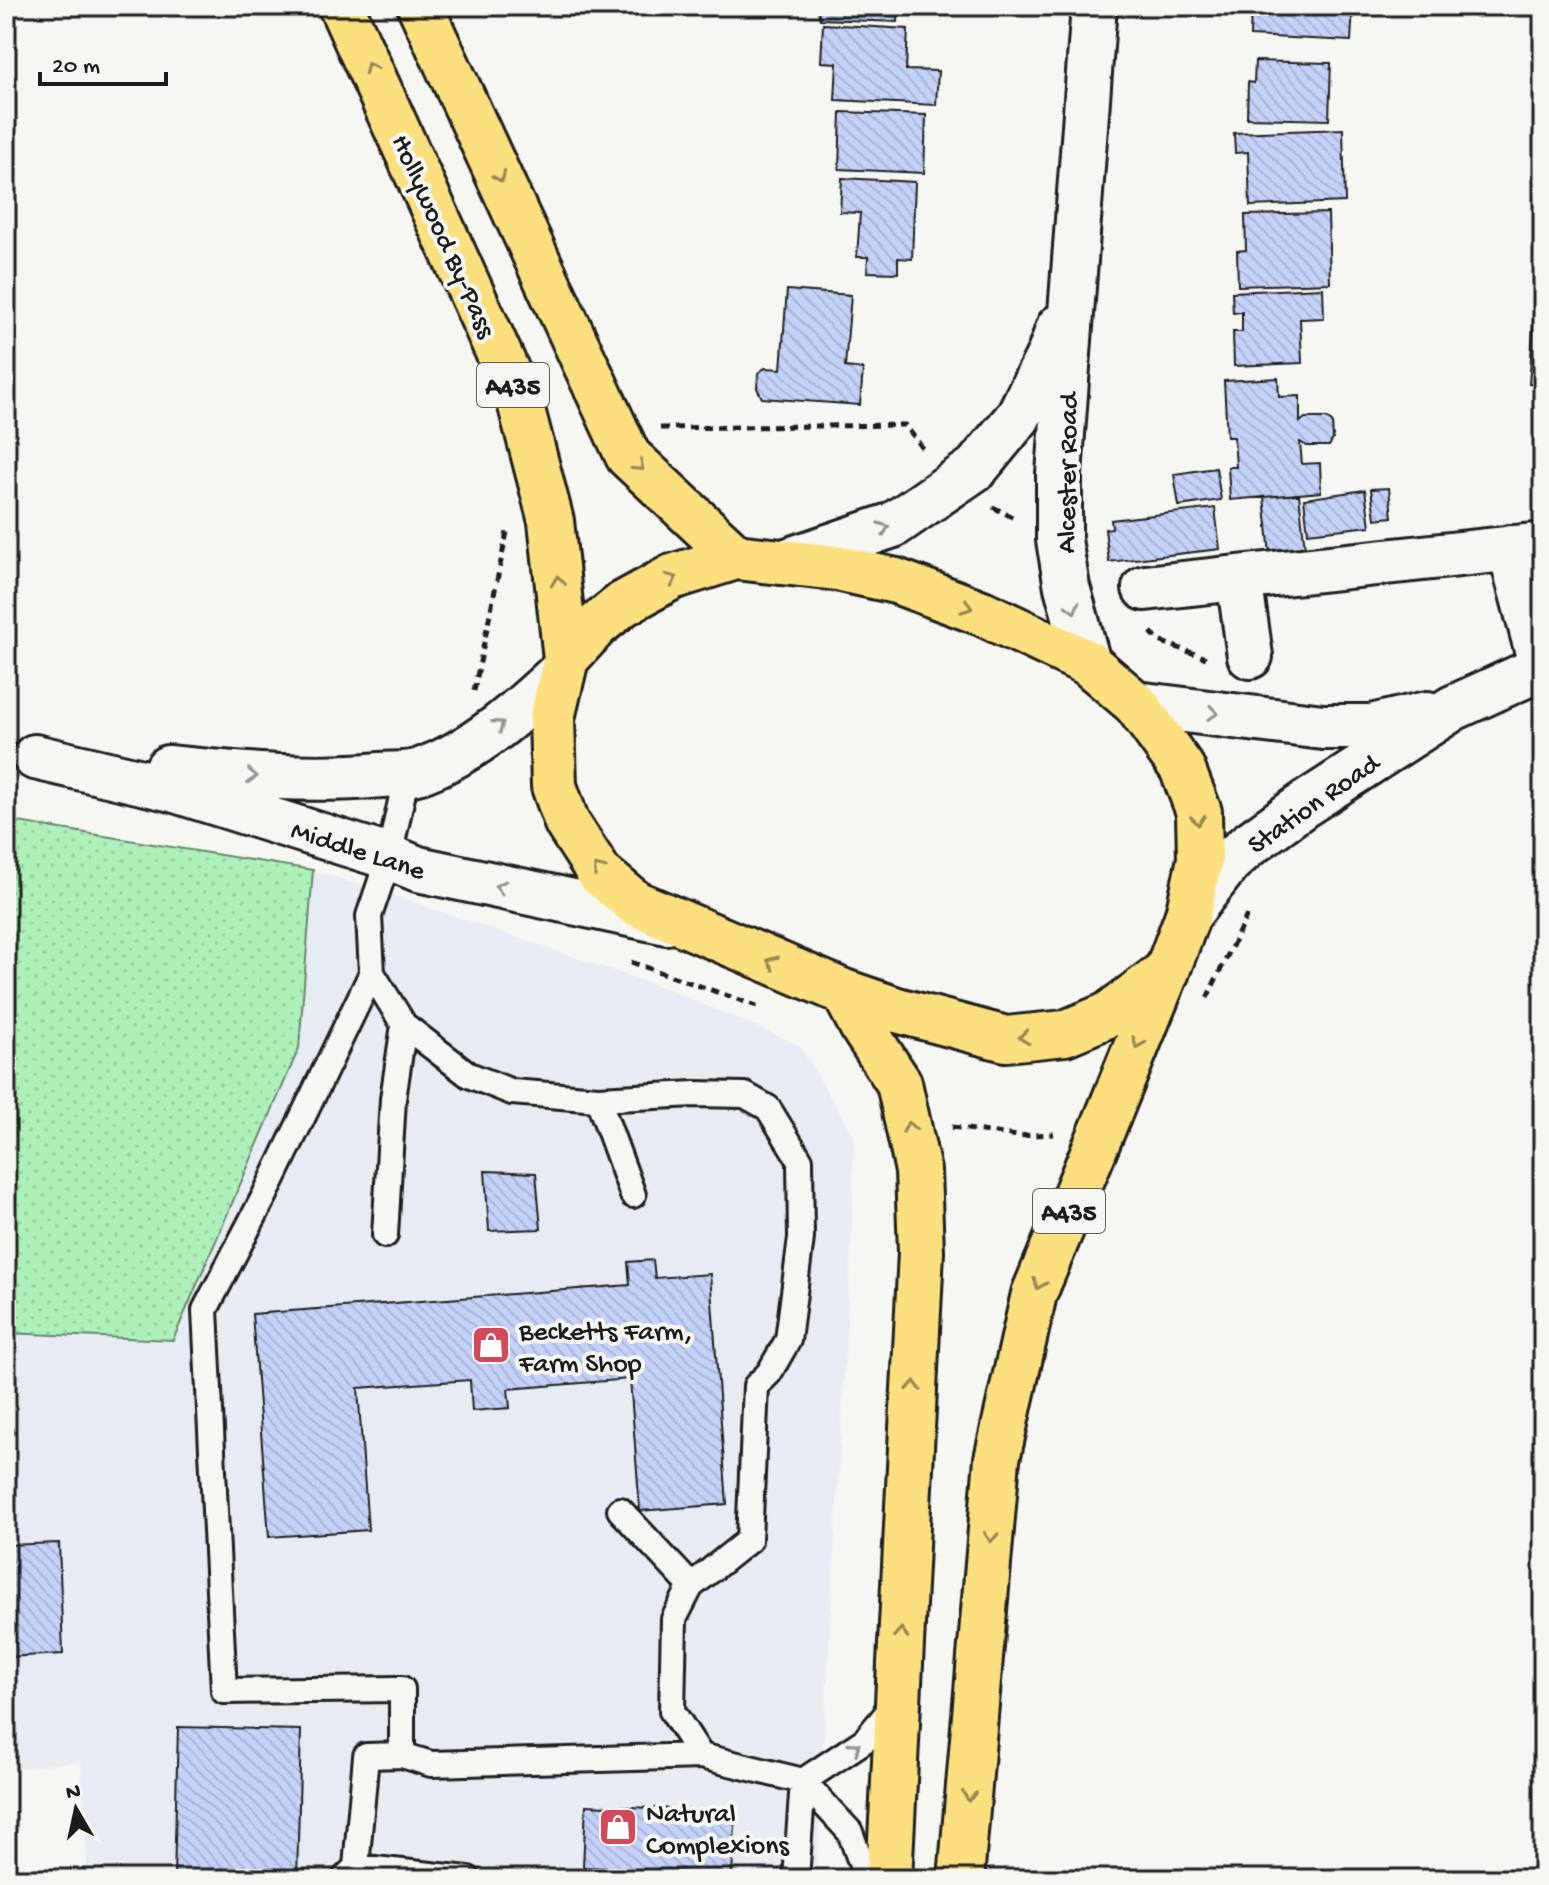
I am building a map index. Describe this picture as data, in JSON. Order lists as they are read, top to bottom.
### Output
{
  "streets": {
    "highway": ["Hollywood By-Pass", "A435"],
    "street": ["Alcester Road", "Station Road", "Middle Lane"]
  },
  "crossings": [
    ["Hollywood By-Pass", "Middle Lane"]
  ],
  "places": {
    "shop": ["Becketts Farm, Farm Shop", "Natural Complexions"]
  },
  "scale_bar": "20 m",
  "north": "top"
}
